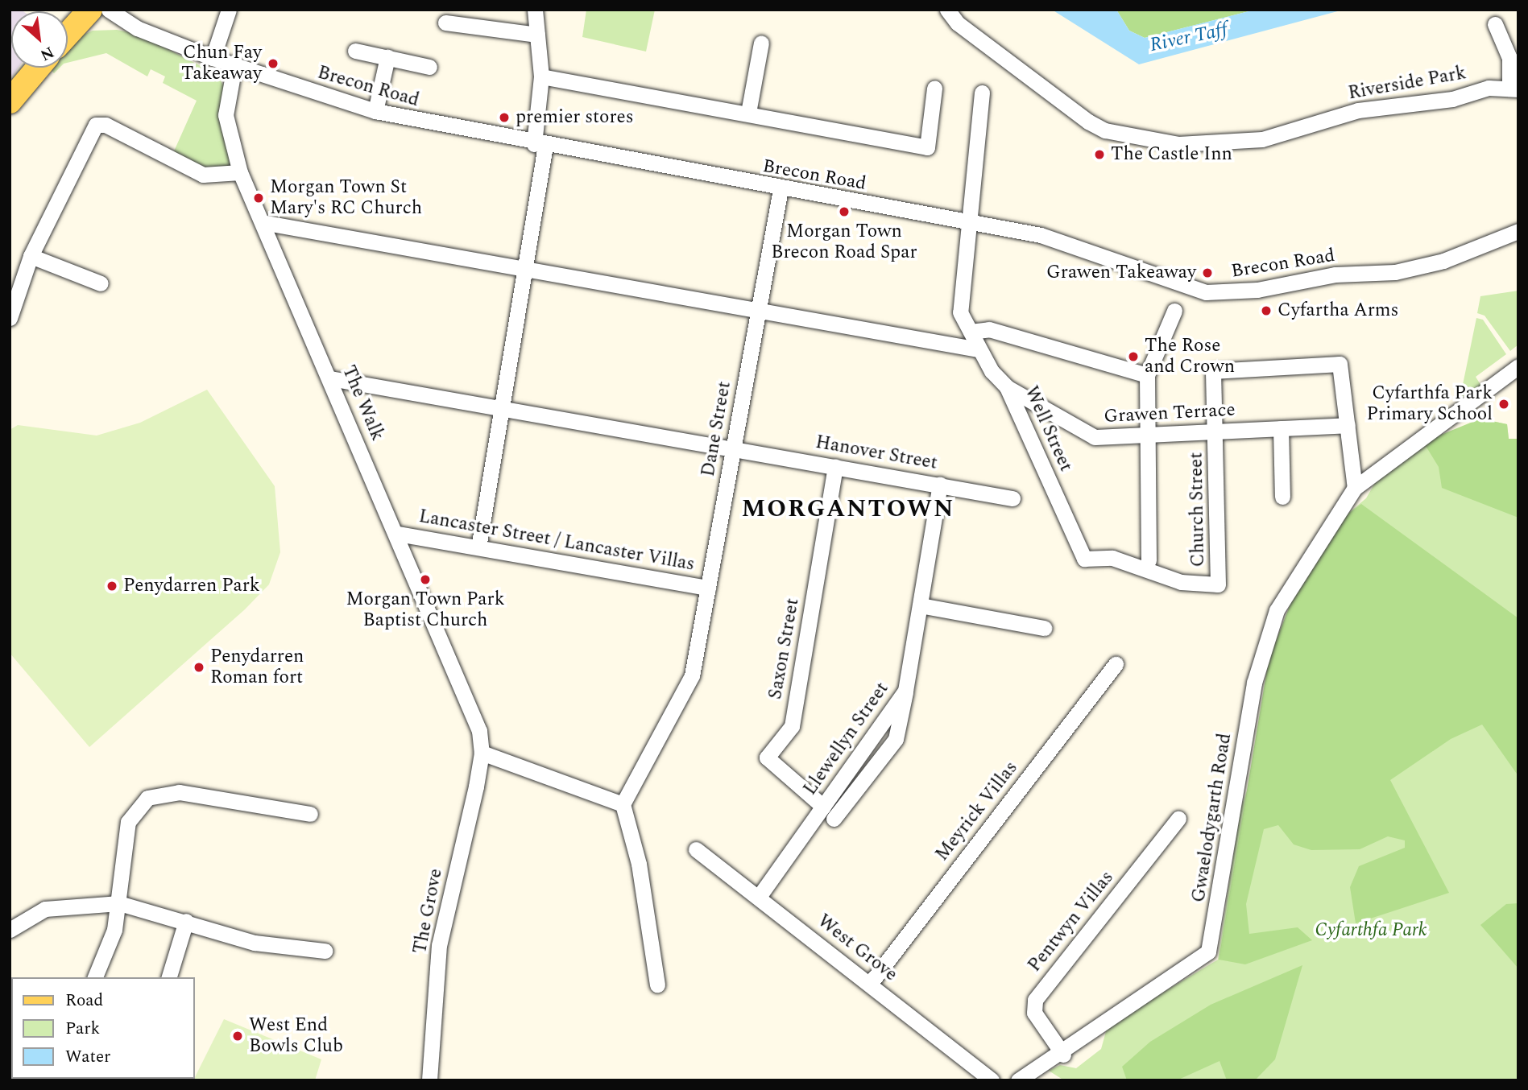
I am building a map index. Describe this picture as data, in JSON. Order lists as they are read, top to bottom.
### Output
{
  "streets": {
    "street": [
      "Riverside Park",
      "Brecon Road",
      "The Walk",
      "Grawen Terrace",
      "Dane Street",
      "Well Street",
      "Hanover Street",
      "Church Street",
      "Lancaster Street / Lancaster Villas",
      "Saxon Street",
      "Llewellyn Street",
      "Meyrick Villas",
      "Gwaelodygarth Road",
      "The Grove",
      "Pentwyn Villas",
      "West Grove"
    ]
  },
  "crossings": [
    ["Brecon Road", "The Walk"],
    ["Brecon Road", "Dane Street"],
    ["Brecon Road", "Well Street"],
    ["The Walk", "Hanover Street"],
    ["The Walk", "Lancaster Street / Lancaster Villas"],
    ["The Walk", "The Grove"],
    ["Grawen Terrace", "Well Street"],
    ["Grawen Terrace", "Church Street"],
    ["Dane Street", "Hanover Street"],
    ["Dane Street", "Lancaster Street / Lancaster Villas"],
    ["Well Street", "Church Street"],
    ["Hanover Street", "Saxon Street"],
    ["Hanover Street", "Llewellyn Street"],
    ["Saxon Street", "Llewellyn Street"],
    ["Llewellyn Street", "West Grove"],
    ["Meyrick Villas", "West Grove"],
    ["Gwaelodygarth Road", "Pentwyn Villas"]
  ],
  "districts": ["MORGANTOWN"],
  "water": ["River Taff"],
  "parks": ["Cyfarthfa Park"],
  "places": [
    "Chun Fay Takeaway",
    "premier stores",
    "The Castle Inn",
    "Morgan Town St Mary's RC Church",
    "Morgan Town Brecon Road Spar",
    "Grawen Takeaway",
    "Cyfartha Arms",
    "The Rose and Crown",
    "Cyfarthfa Park Primary School",
    "Morgan Town Park Baptist Church",
    "Penydarren Park",
    "Penydarren Roman fort",
    "West End Bowls Club"
  ],
  "legend": ["Road", "Park", "Water"],
  "north": "bottom right"
}
